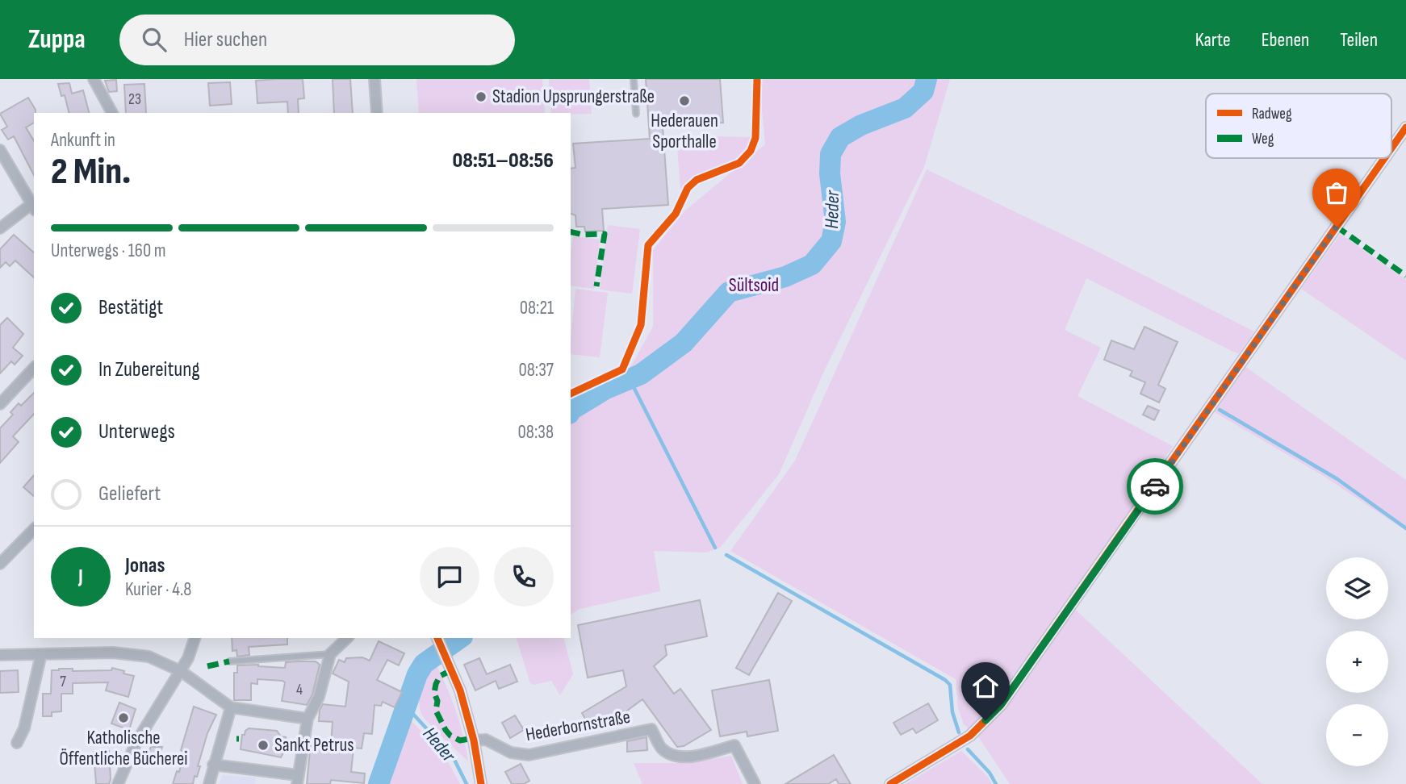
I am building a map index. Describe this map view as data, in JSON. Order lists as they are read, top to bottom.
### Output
{
  "streets": {
    "street": ["Hederbornstraße"]
  },
  "water": ["Heder"],
  "parks": ["Sültsoid"],
  "places": [
    "Stadion Upsprungerstraße",
    "Hederauen Sporthalle",
    "Katholische Öffentliche Bücherei",
    "Sankt Petrus"
  ],
  "house_numbers": ["23", "7", "4"],
  "legend": ["Radweg", "Weg"],
  "page": {
    "header": "Zuppa",
    "search": "Hier suchen",
    "nav": ["Karte", "Ebenen", "Teilen"],
    "heading": ["2 Min.", "Ankunft in", "08:51–08:56"],
    "panel": ["Jonas", "Kurier · 4.8"],
    "bar": "Unterwegs · 160 m",
    "list": [
      ["Bestätigt", "08:21"],
      ["In Zubereitung", "08:37"],
      ["Unterwegs", "08:38"],
      "Geliefert"
    ],
    "round": "J",
    "map_buttons": ["+", "−"]
  }
}
